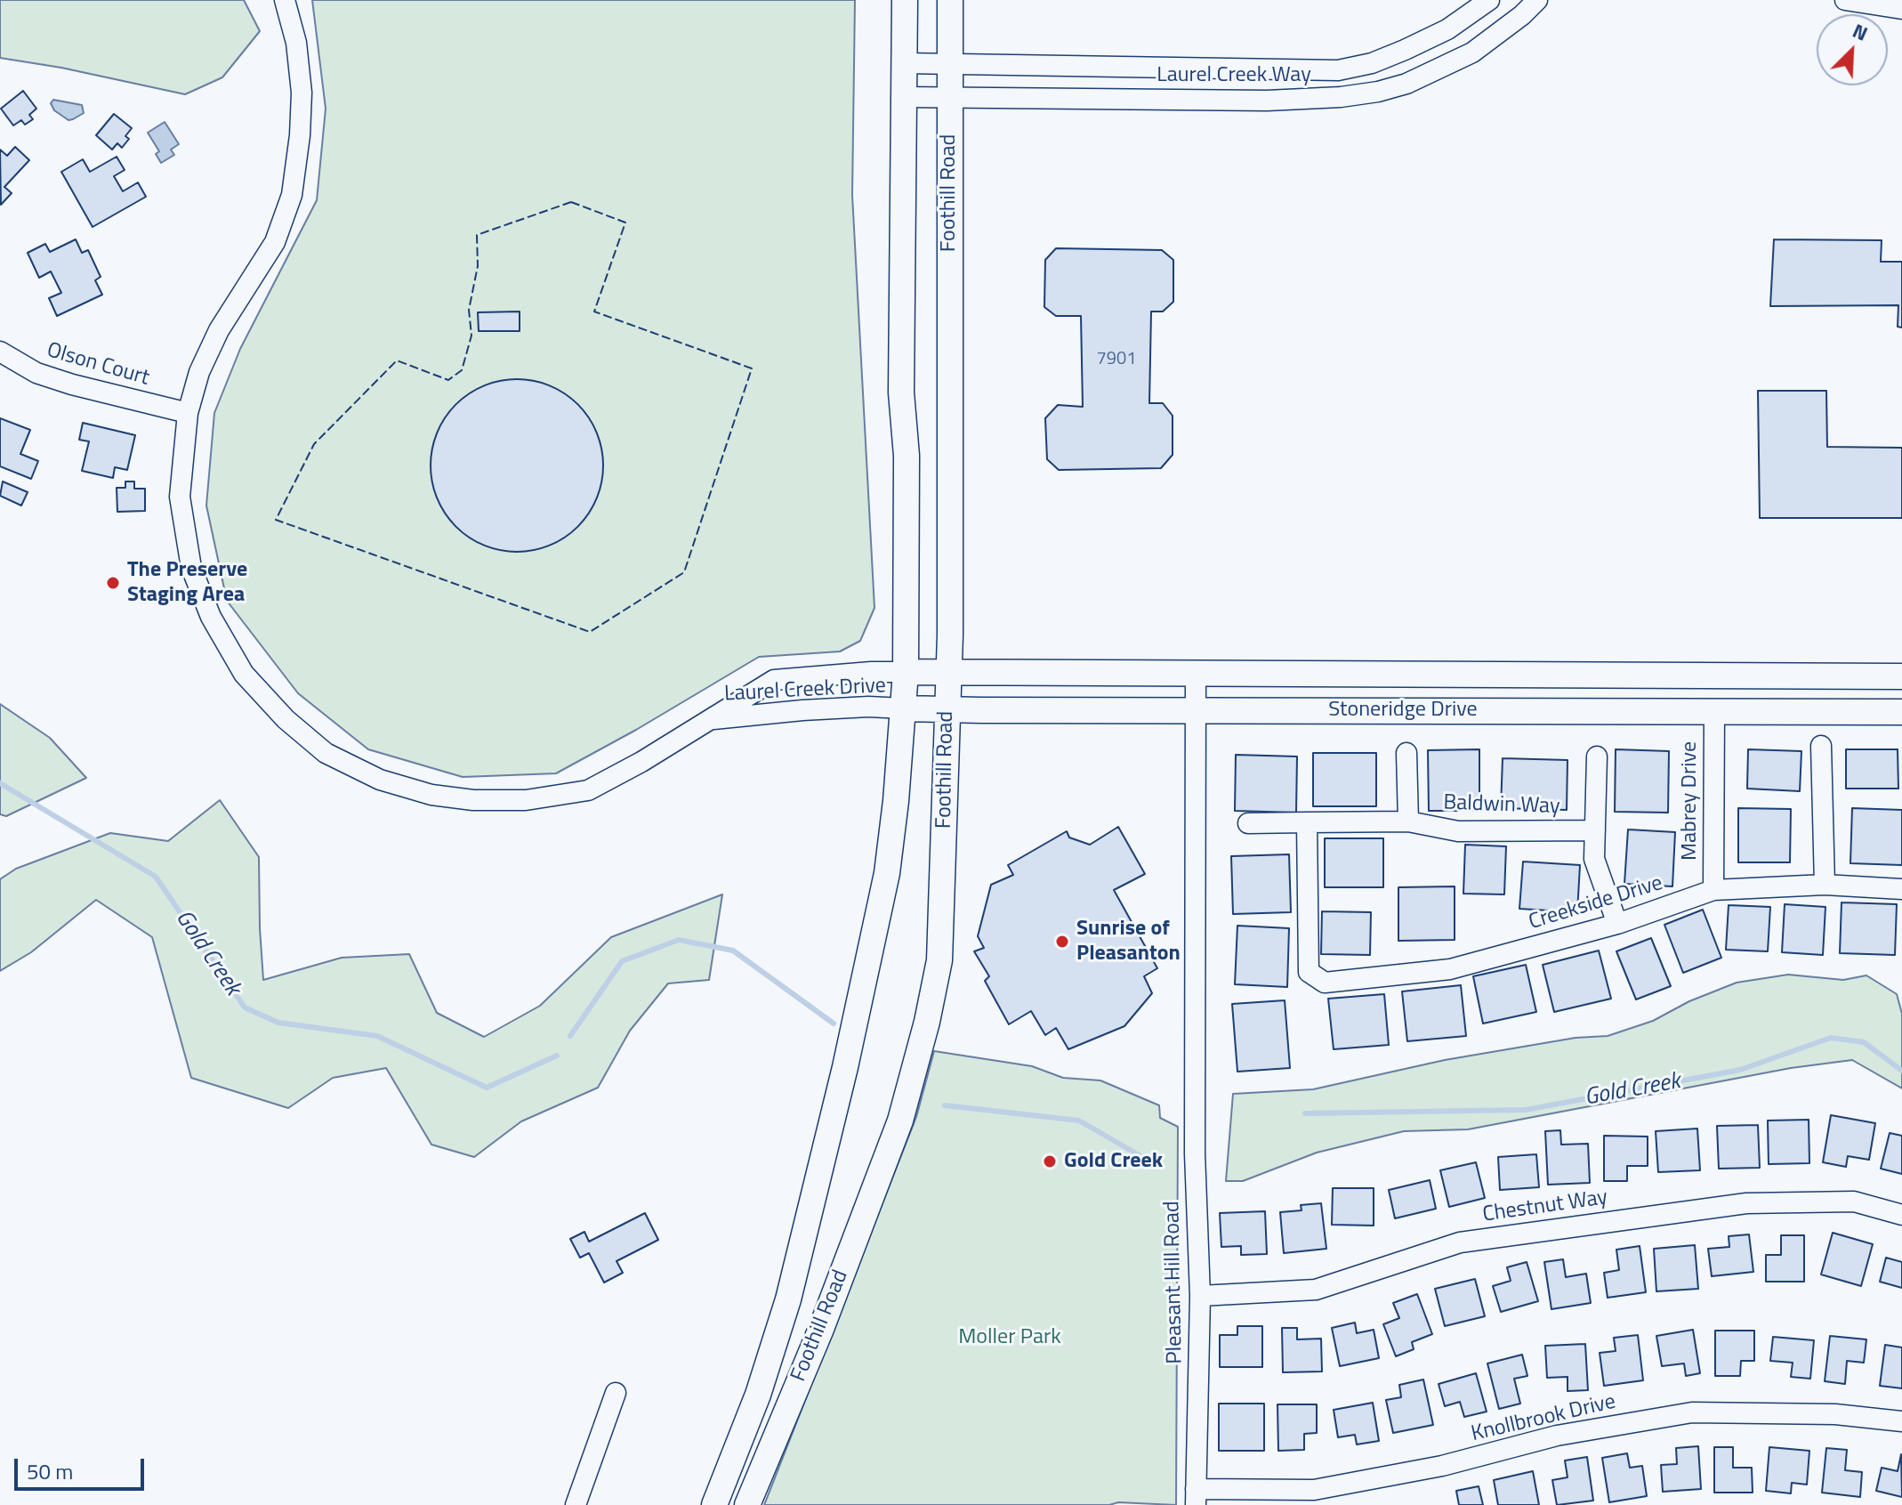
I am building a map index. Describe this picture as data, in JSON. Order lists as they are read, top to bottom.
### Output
{
  "streets": {
    "main road": ["Foothill Road", "Stoneridge Drive"],
    "street": [
      "Laurel Creek Way",
      "Olson Court",
      "Laurel Creek Drive",
      "Mabrey Drive",
      "Baldwin Way",
      "Creekside Drive",
      "Chestnut Way",
      "Pleasant Hill Road",
      "Knollbrook Drive"
    ]
  },
  "crossings": [
    ["Laurel Creek Way", "Foothill Road"],
    ["Foothill Road", "Laurel Creek Drive"],
    ["Foothill Road", "Stoneridge Drive"],
    ["Olson Court", "Laurel Creek Drive"],
    ["Laurel Creek Drive", "Stoneridge Drive"],
    ["Stoneridge Drive", "Mabrey Drive"],
    ["Stoneridge Drive", "Pleasant Hill Road"],
    ["Mabrey Drive", "Creekside Drive"],
    ["Baldwin Way", "Creekside Drive"],
    ["Chestnut Way", "Pleasant Hill Road"],
    ["Pleasant Hill Road", "Knollbrook Drive"]
  ],
  "water": ["Gold Creek"],
  "parks": ["Moller Park"],
  "places": ["The Preserve Staging Area", "Sunrise of Pleasanton", "Gold Creek"],
  "house_numbers": ["7901"],
  "scale_bar": "50 m",
  "north": "top right"
}
